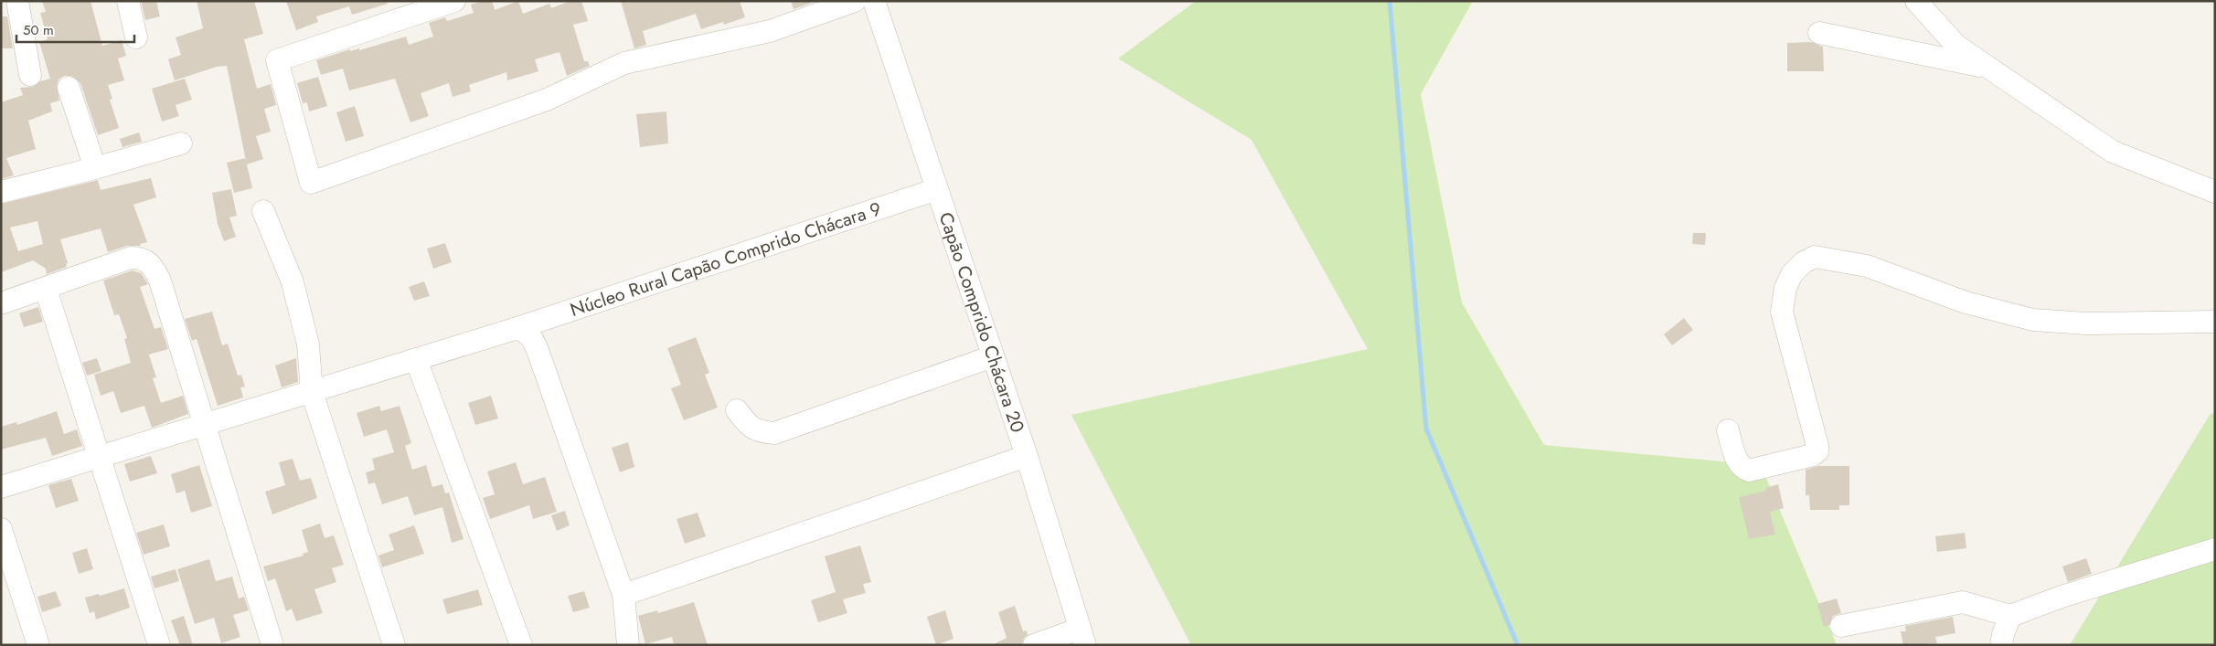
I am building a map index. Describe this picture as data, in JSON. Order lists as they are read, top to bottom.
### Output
{
  "streets": {
    "street": ["Núcleo Rural Capão Comprido Chácara 9", "Capão Comprido Chácara 20"]
  },
  "crossings": [
    ["Núcleo Rural Capão Comprido Chácara 9", "Capão Comprido Chácara 20"]
  ],
  "scale_bar": "50 m"
}
